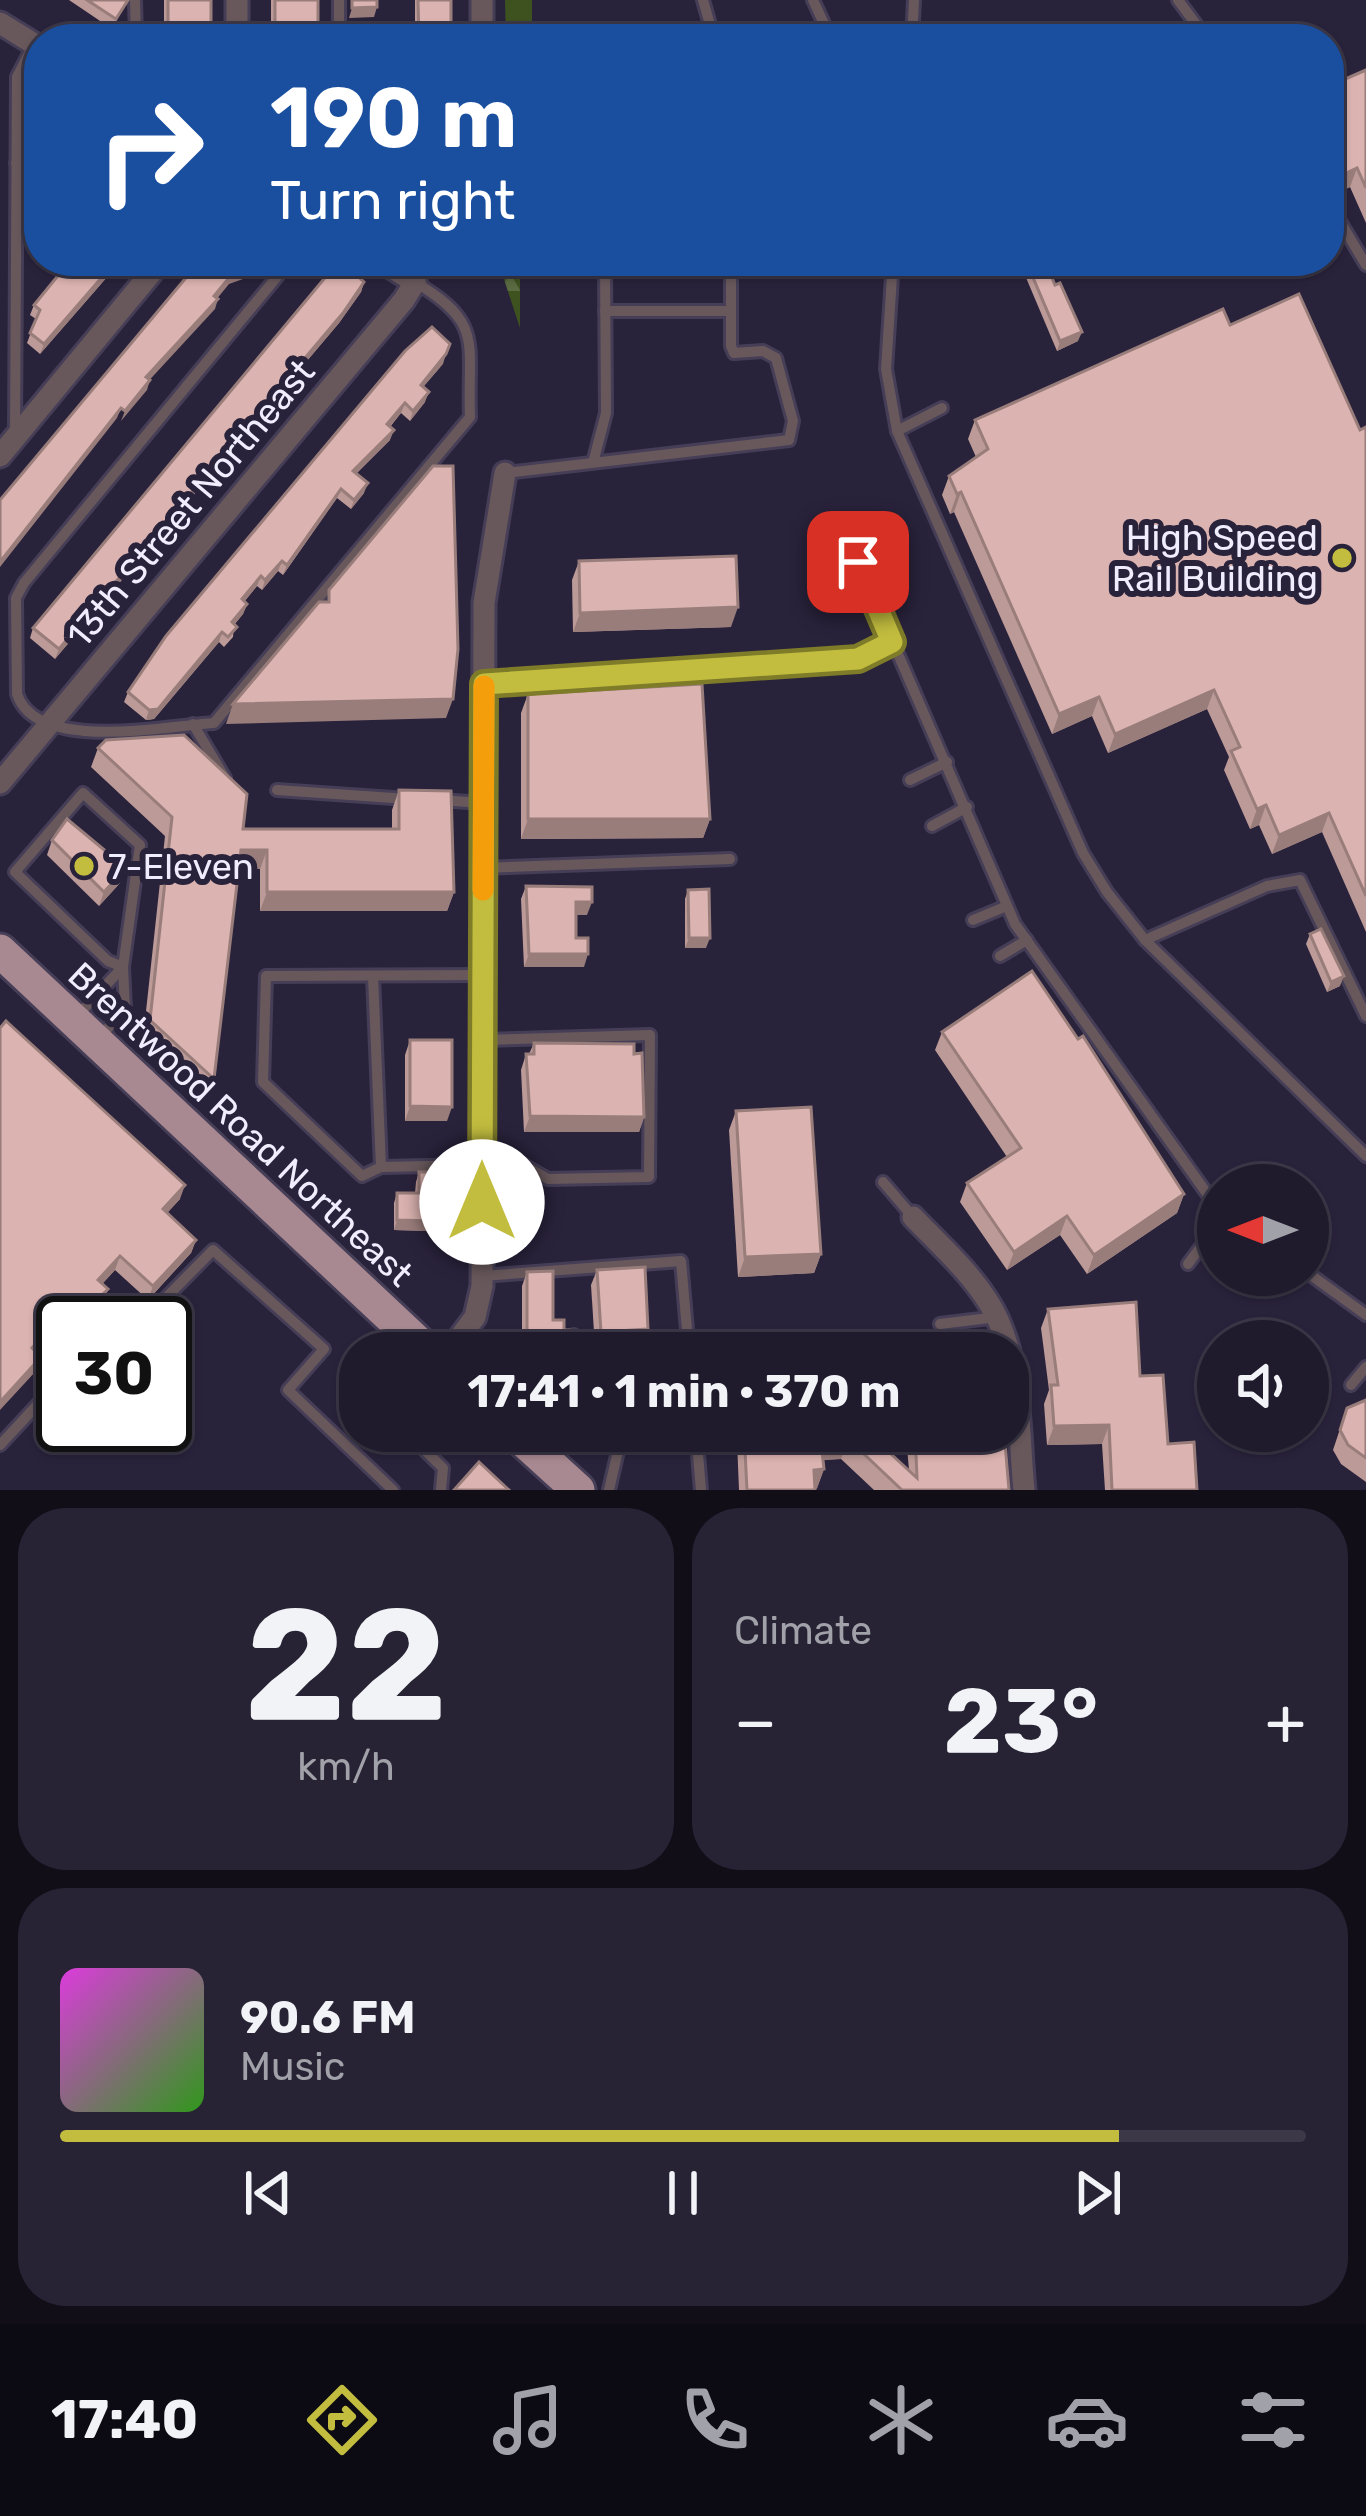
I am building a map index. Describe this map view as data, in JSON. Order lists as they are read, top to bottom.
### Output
{
  "streets": {
    "main road": ["Brentwood Road Northeast"],
    "street": ["13th Street Northeast"]
  },
  "places": ["High Speed Rail Building", "7-Eleven"],
  "north": "left",
  "page": {
    "turn": ["190 m", "Turn right"],
    "limit": "30",
    "trip": "17:41 · 1 min · 370 m",
    "tile": [
      ["22", "km/h"],
      "Climate"
    ],
    "heat": ["−", "23°", "+"],
    "song": ["90.6 FM", "Music"],
    "tabs": "17:40"
  }
}
